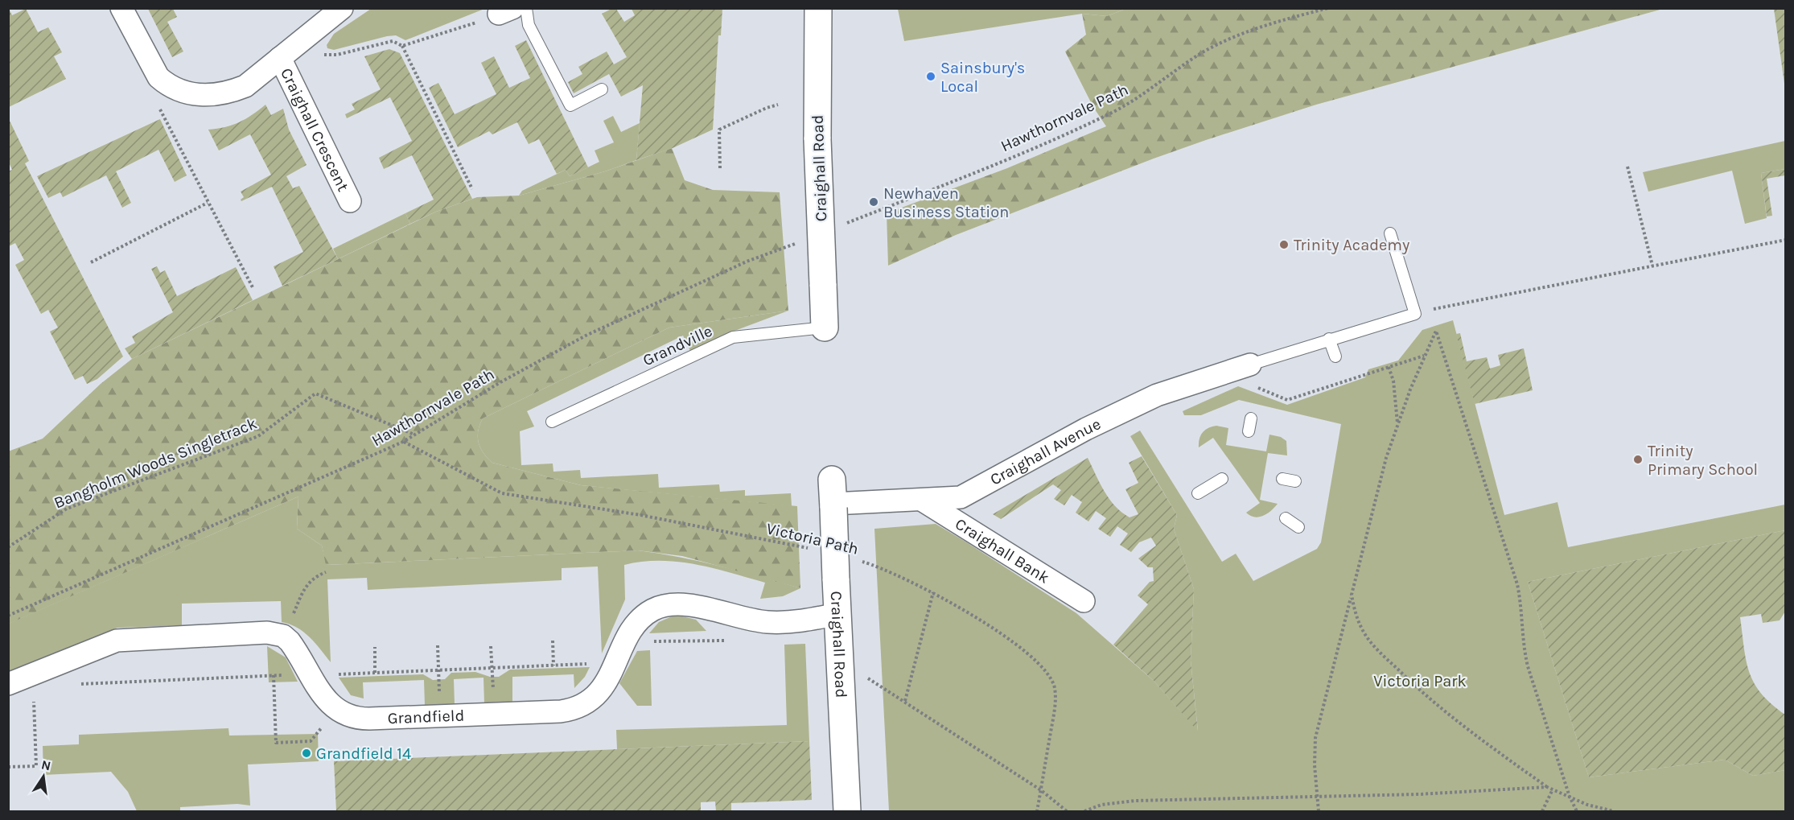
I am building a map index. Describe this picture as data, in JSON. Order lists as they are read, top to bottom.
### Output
{
  "streets": {
    "street": [
      "Craighall Crescent",
      "Craighall Road",
      "Craighall Avenue",
      "Craighall Bank",
      "Grandfield"
    ],
    "lane": ["Grandville"],
    "path": ["Hawthornvale Path", "Bangholm Woods Singletrack", "Victoria Path"]
  },
  "crossings": [
    ["Hawthornvale Path", "Bangholm Woods Singletrack"],
    ["Hawthornvale Path", "Victoria Path"],
    ["Craighall Road", "Grandville"],
    ["Craighall Road", "Craighall Avenue"],
    ["Craighall Road", "Grandfield"],
    ["Craighall Avenue", "Craighall Bank"]
  ],
  "parks": ["Victoria Park"],
  "places": [
    "Sainsbury's Local",
    "Newhaven Business Station",
    "Trinity Academy",
    "Trinity Primary School",
    "Grandfield 14"
  ],
  "north": "top"
}
